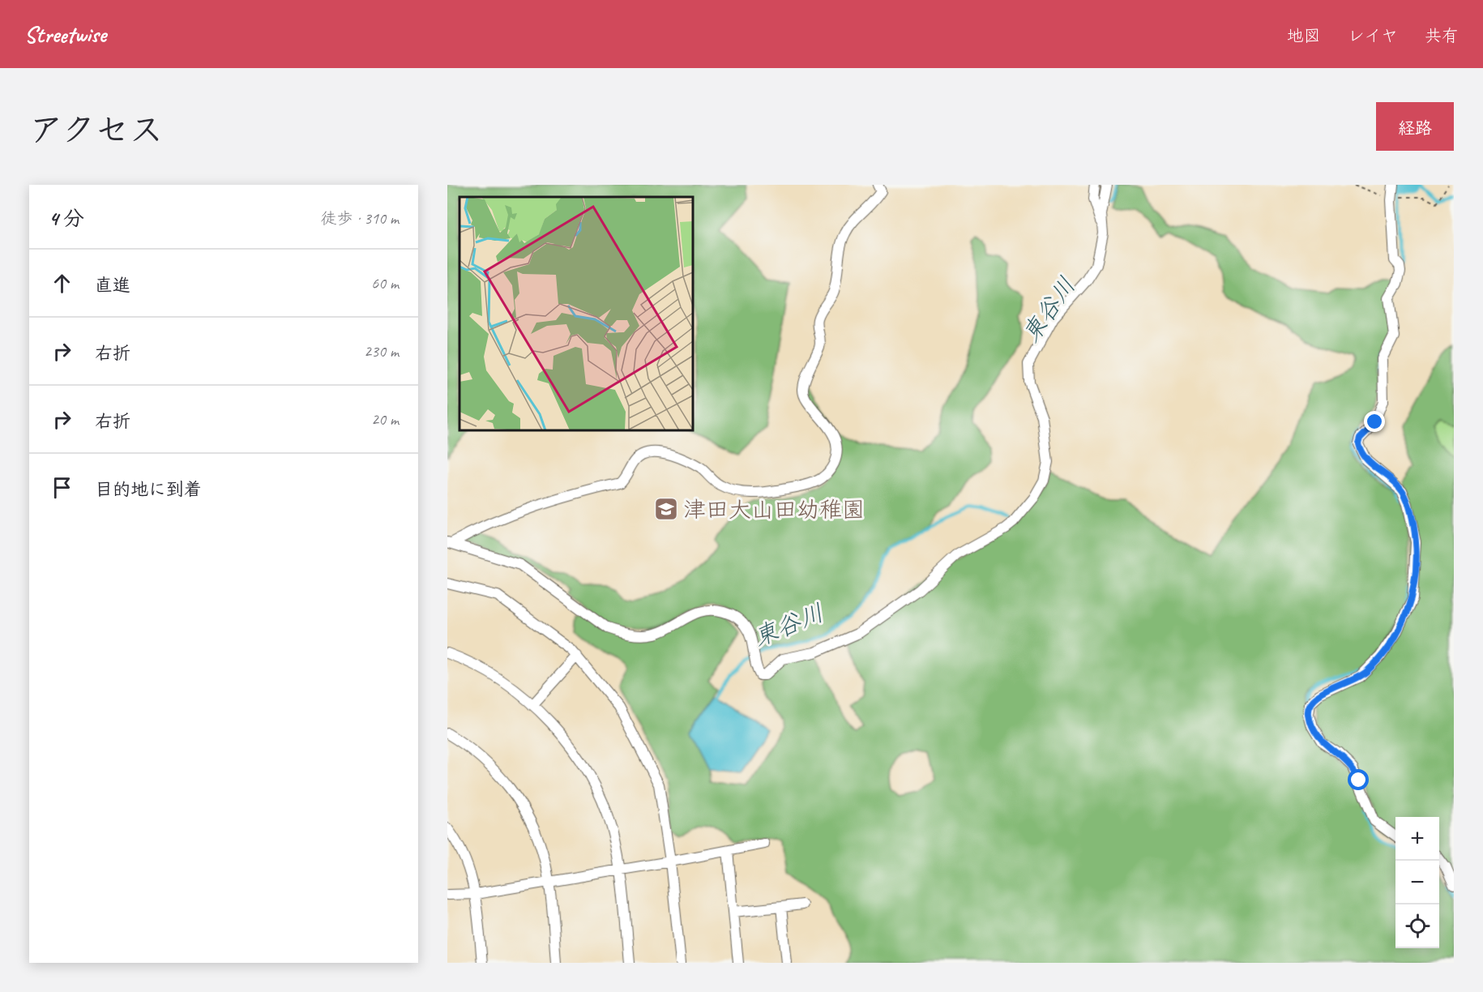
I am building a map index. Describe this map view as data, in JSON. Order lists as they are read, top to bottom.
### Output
{
  "water": ["東谷川"],
  "places": {
    "school or university": ["津田大山田幼稚園"]
  },
  "page": {
    "header": "Streetwise",
    "nav": ["地図", "レイヤ", "共有"],
    "title": "アクセス",
    "buttons": "経路",
    "heading": ["4 分", "徒歩 · 310 m"],
    "list": [
      ["直進", "60 m"],
      ["右折", "230 m"],
      ["右折", "20 m"],
      "目的地に到着"
    ],
    "map_buttons": ["+", "−"]
  }
}
